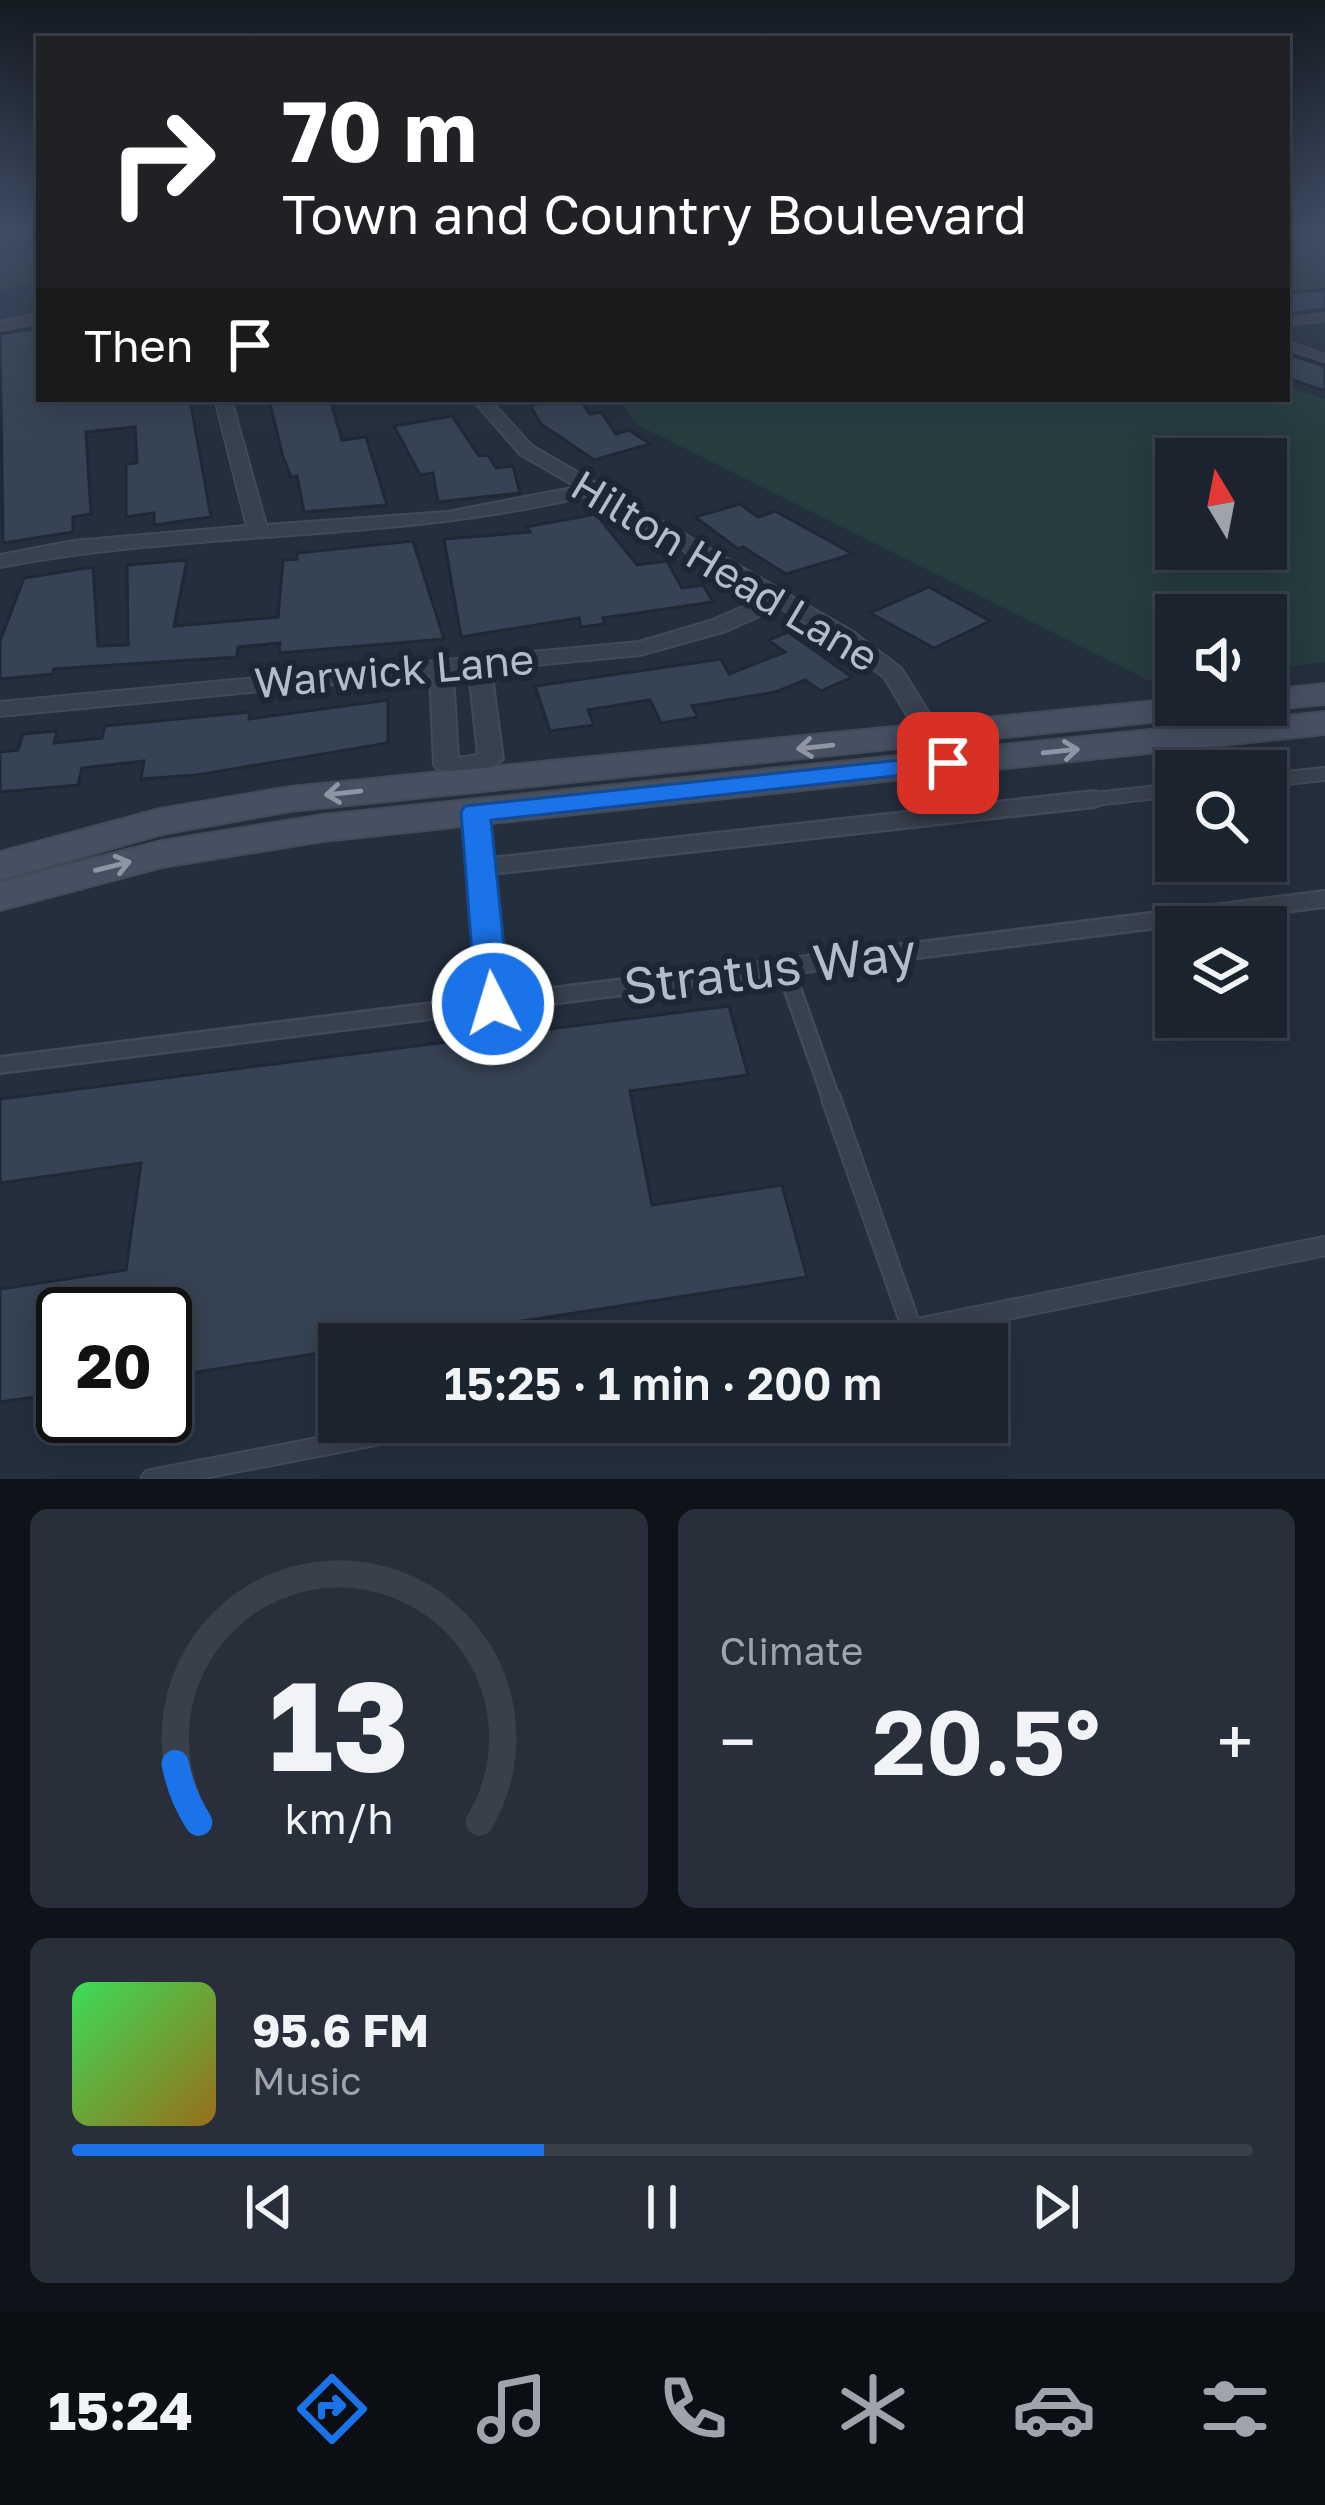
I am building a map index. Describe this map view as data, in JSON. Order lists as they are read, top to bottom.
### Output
{
  "streets": {
    "street": ["Hilton Head Lane", "Warwick Lane"],
    "lane": ["Stratus Way"]
  },
  "crossings": [
    ["Hilton Head Lane", "Warwick Lane"]
  ],
  "north": "top",
  "page": {
    "turn": ["70 m", "Town and Country Boulevard"],
    "then": "Then",
    "limit": "20",
    "trip": "15:25 · 1 min · 200 m",
    "tile": "Climate",
    "heat": ["−", "20.5°", "+"],
    "song": ["95.6 FM", "Music"],
    "tabs": "15:24",
    "gauge": ["13", "km/h"]
  }
}
